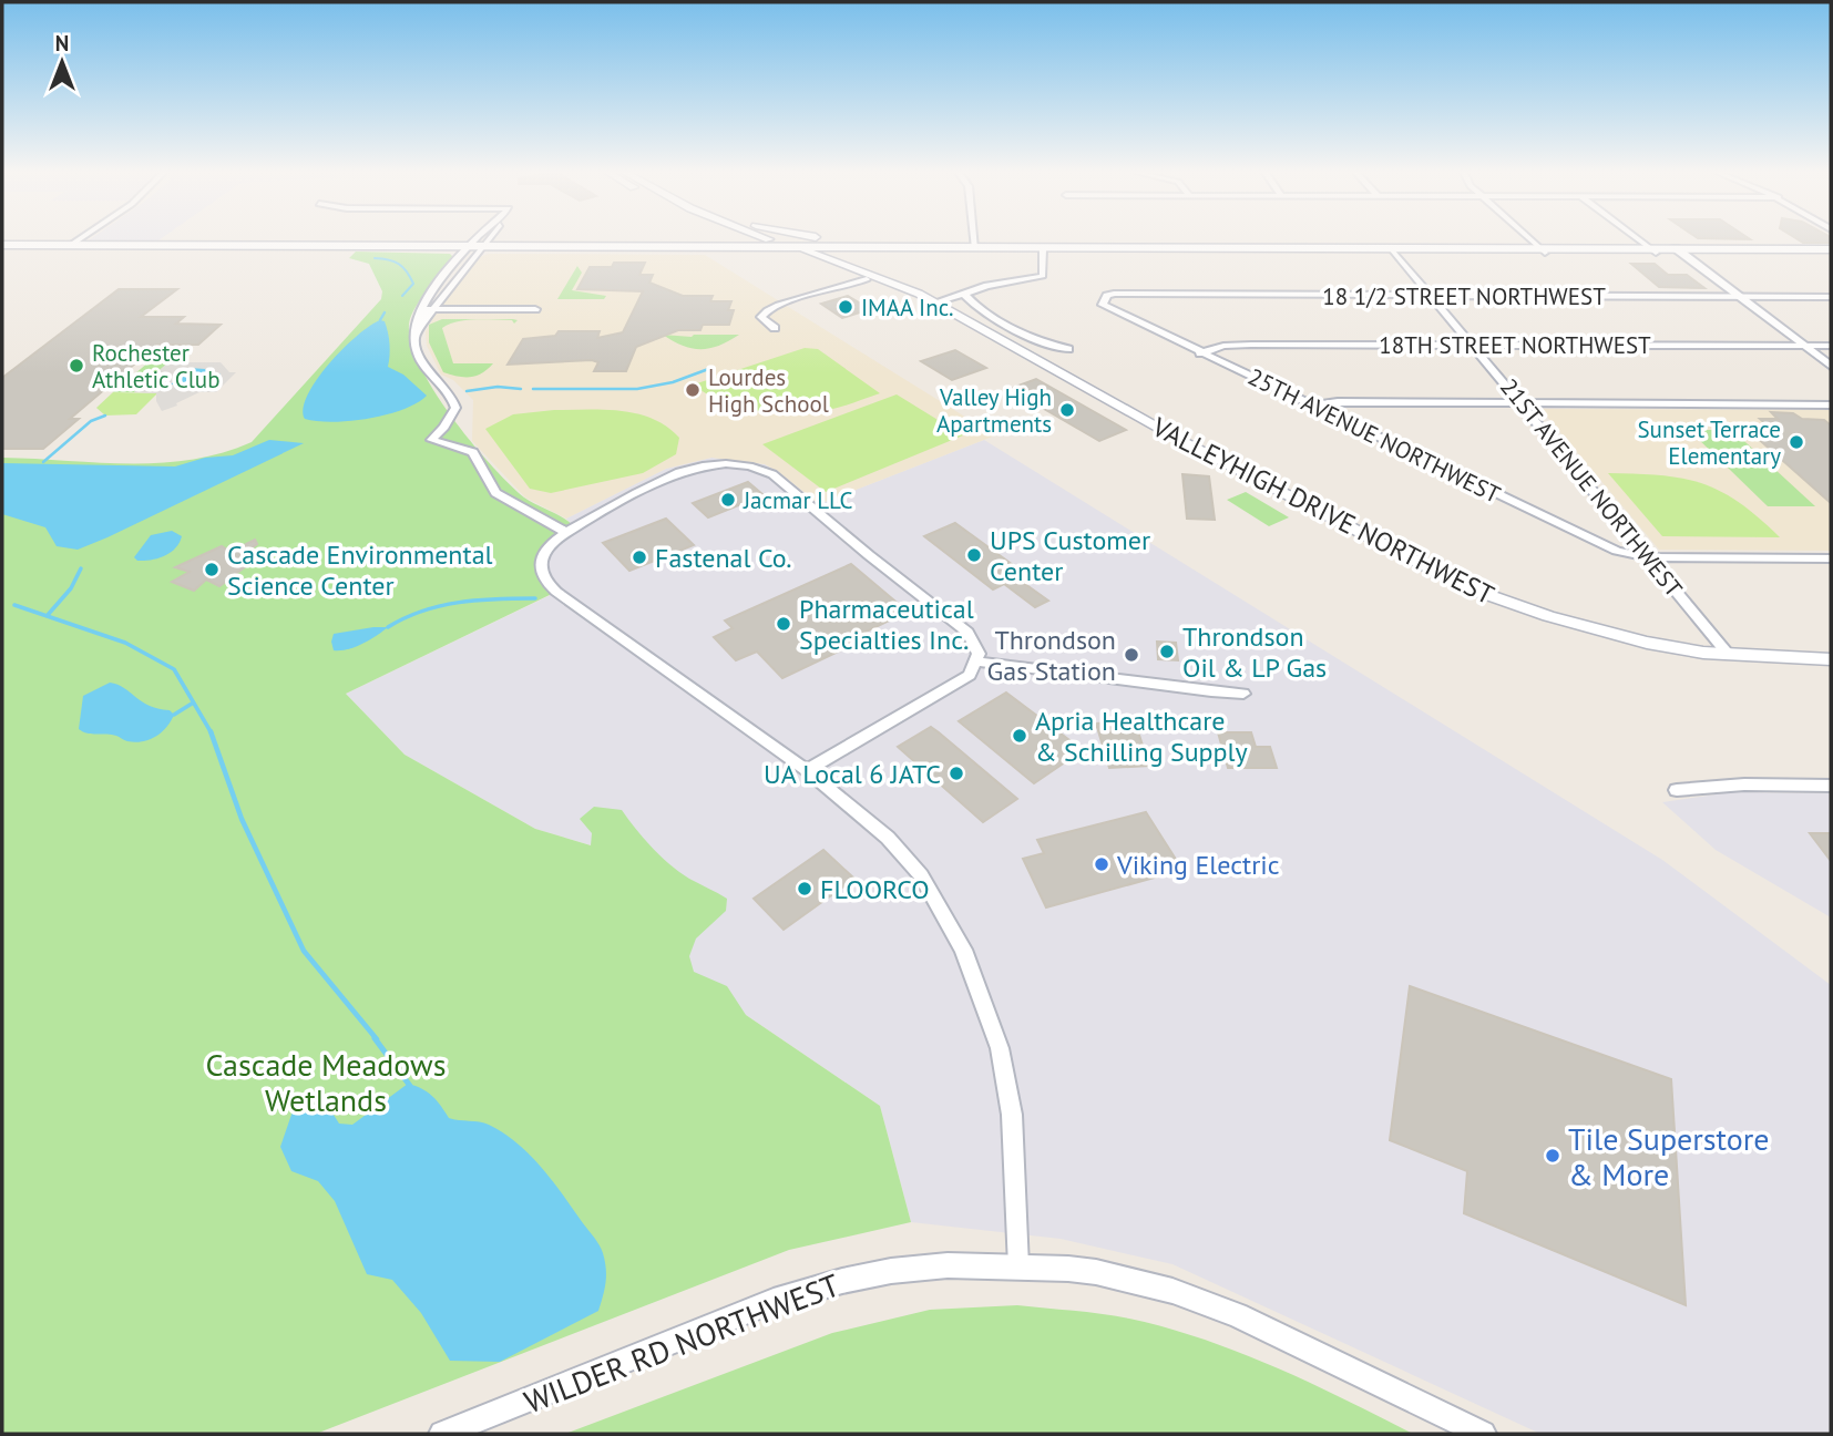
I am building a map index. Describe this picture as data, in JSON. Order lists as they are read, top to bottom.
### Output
{
  "streets": {
    "main road": ["VALLEYHIGH DRIVE NORTHWEST"],
    "street": [
      "18 1/2 STREET NORTHWEST",
      "18TH STREET NORTHWEST",
      "25TH AVENUE NORTHWEST",
      "21ST AVENUE NORTHWEST",
      "WILDER RD NORTHWEST"
    ]
  },
  "crossings": [
    ["18 1/2 STREET NORTHWEST", "25TH AVENUE NORTHWEST"],
    ["18 1/2 STREET NORTHWEST", "21ST AVENUE NORTHWEST"],
    ["18TH STREET NORTHWEST", "25TH AVENUE NORTHWEST"],
    ["18TH STREET NORTHWEST", "21ST AVENUE NORTHWEST"],
    ["25TH AVENUE NORTHWEST", "21ST AVENUE NORTHWEST"],
    ["21ST AVENUE NORTHWEST", "VALLEYHIGH DRIVE NORTHWEST"]
  ],
  "parks": ["Cascade Meadows Wetlands"],
  "places": [
    "IMAA Inc.",
    "Rochester Athletic Club",
    "Lourdes High School",
    "Valley High Apartments",
    "Sunset Terrace Elementary",
    "Jacmar LLC",
    "UPS Customer Center",
    "Fastenal Co.",
    "Cascade Environmental Science Center",
    "Pharmaceutical Specialties Inc.",
    "Throndson Oil & LP Gas",
    "Throndson Gas Station",
    "Apria Healthcare & Schilling Supply",
    "UA Local 6 JATC",
    "Viking Electric",
    "FLOORCO",
    "Tile Superstore & More"
  ],
  "north": "top"
}
